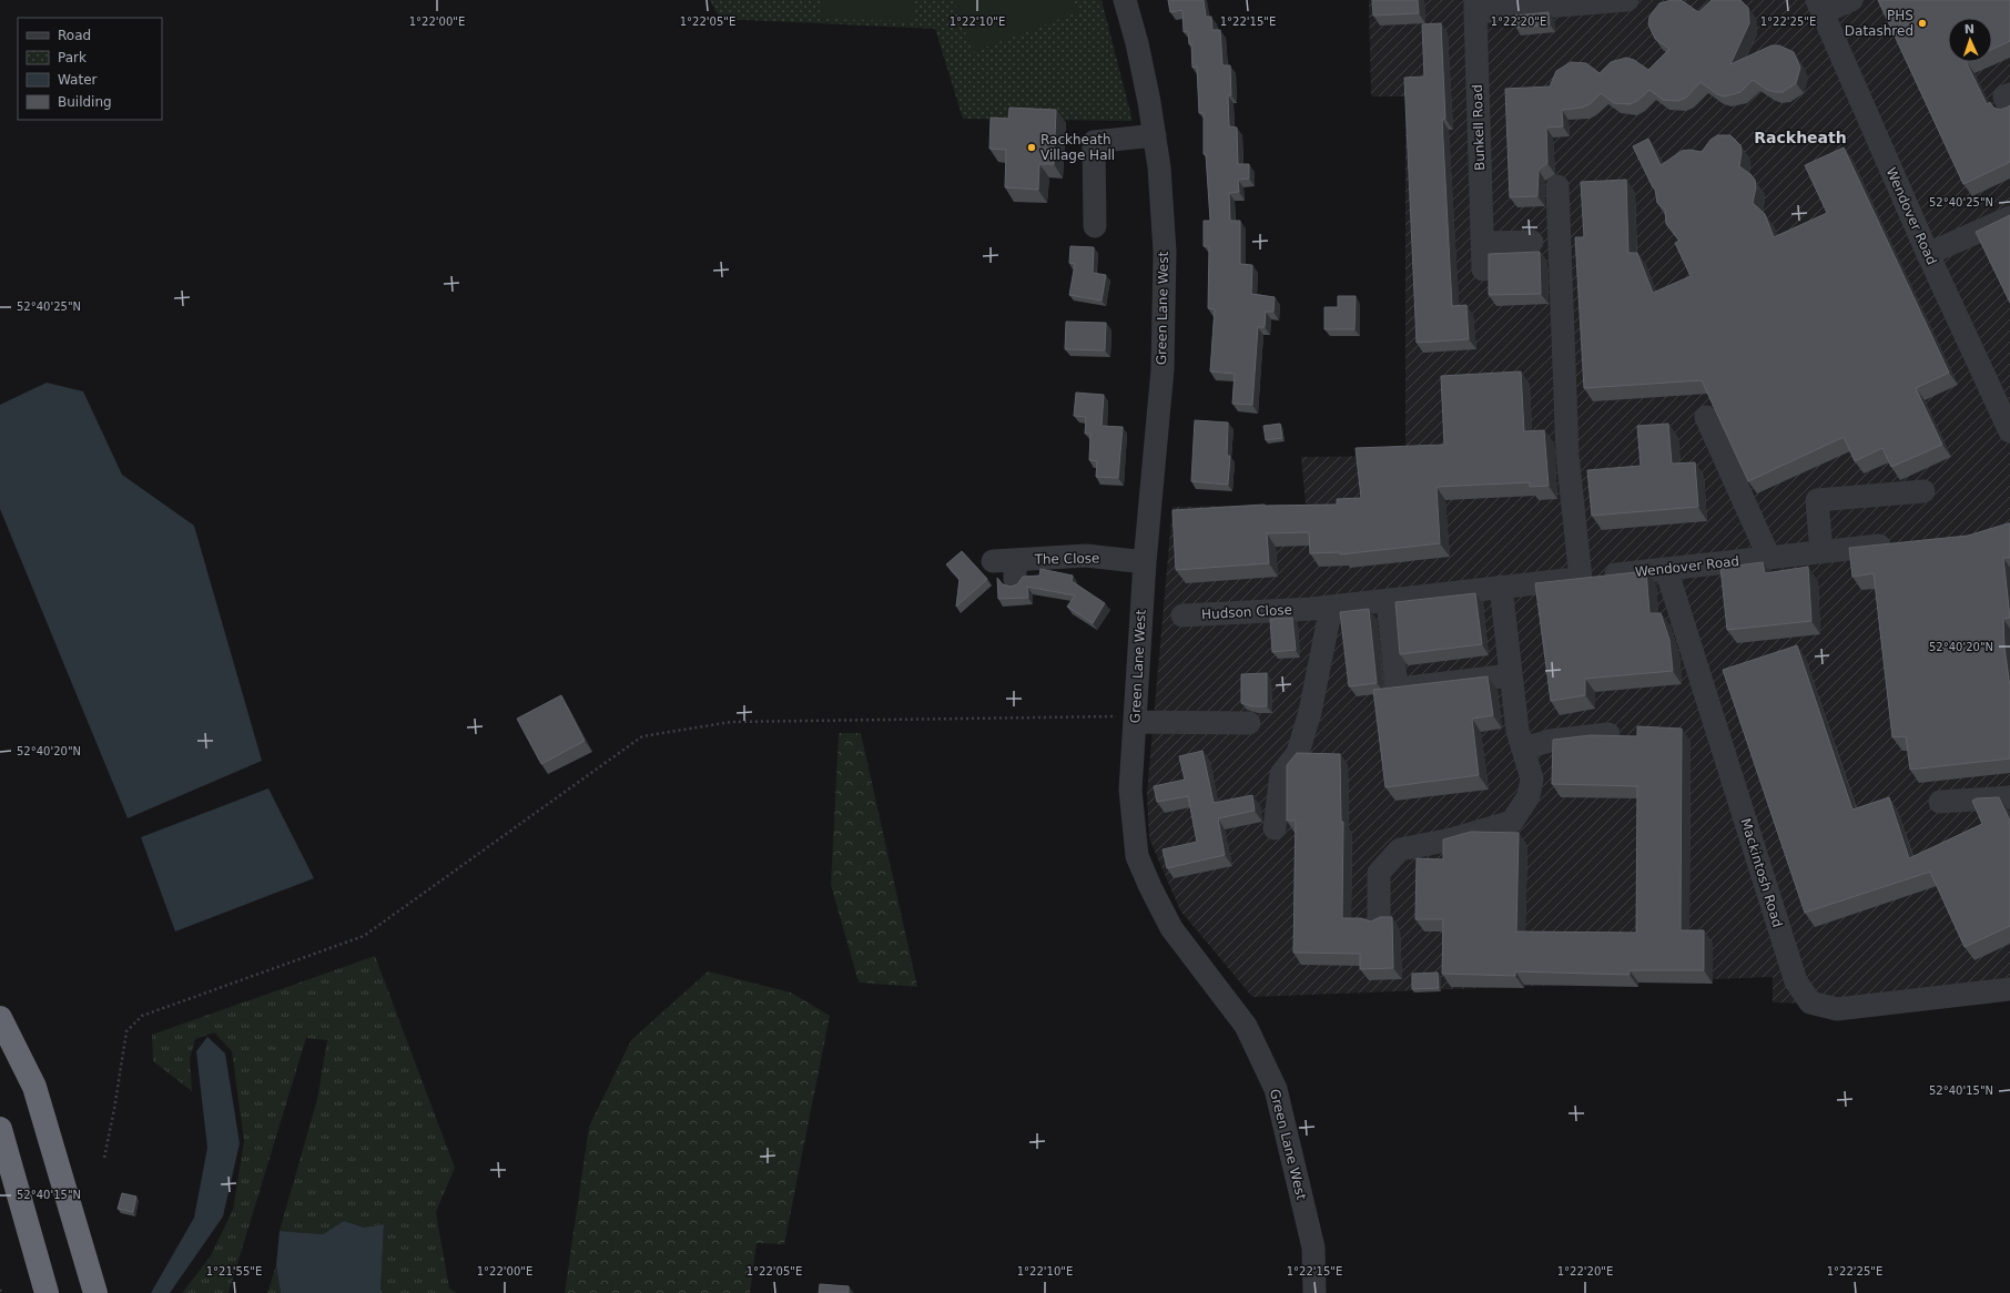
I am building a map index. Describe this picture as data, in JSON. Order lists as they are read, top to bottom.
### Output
{
  "streets": {
    "street": [
      "Bunkell Road",
      "Wendover Road",
      "Green Lane West",
      "The Close",
      "Hudson Close",
      "Mackintosh Road"
    ]
  },
  "crossings": [
    ["Wendover Road", "Hudson Close"],
    ["Wendover Road", "Mackintosh Road"],
    ["Green Lane West", "The Close"]
  ],
  "districts": ["Rackheath"],
  "places": ["PHS Datashred", "Rackheath Village Hall"],
  "legend": [
    "Road",
    "Park",
    "Water",
    "Building"
  ],
  "north": "top",
  "coordinates": [
    "1°22'00\"E",
    "1°22'05\"E",
    "1°22'10\"E",
    "1°22'15\"E",
    "1°22'20\"E",
    "1°22'25\"E",
    "52°40'25\"N",
    "52°40'20\"N",
    "52°40'15\"N",
    "1°21'55\"E"
  ]
}
